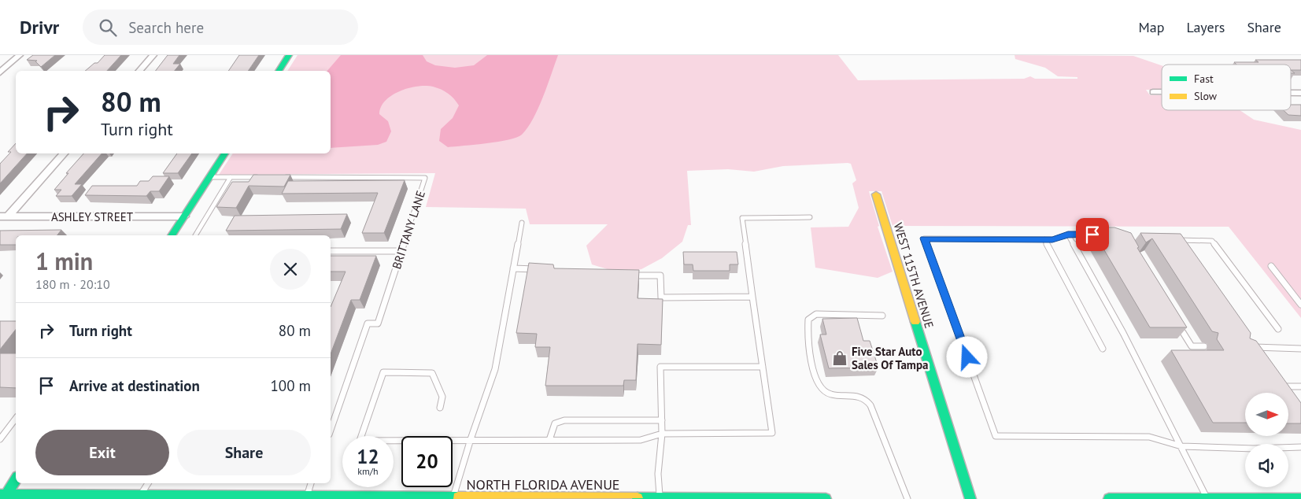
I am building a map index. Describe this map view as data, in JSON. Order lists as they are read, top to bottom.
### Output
{
  "streets": {
    "main road": ["WEST 115TH AVENUE", "NORTH FLORIDA AVENUE"],
    "street": ["ASHLEY STREET"],
    "lane": ["BRITTANY LANE"]
  },
  "places": {
    "shop": ["Five Star Auto Sales Of Tampa"]
  },
  "legend": ["Fast", "Slow"],
  "north": "right",
  "page": {
    "header": "Drivr",
    "search": "Search here",
    "nav": ["Map", "Layers", "Share"],
    "turn": ["80 m", "Turn right"],
    "heading": ["1 min", "180 m · 20:10"],
    "list": [
      {
        "name": "Turn right",
        "value": "80 m"
      },
      {
        "name": "Arrive at destination",
        "value": "100 m"
      }
    ],
    "buttons": ["Exit", "Share"],
    "speed": "12 km/h",
    "limit": "20"
  }
}
